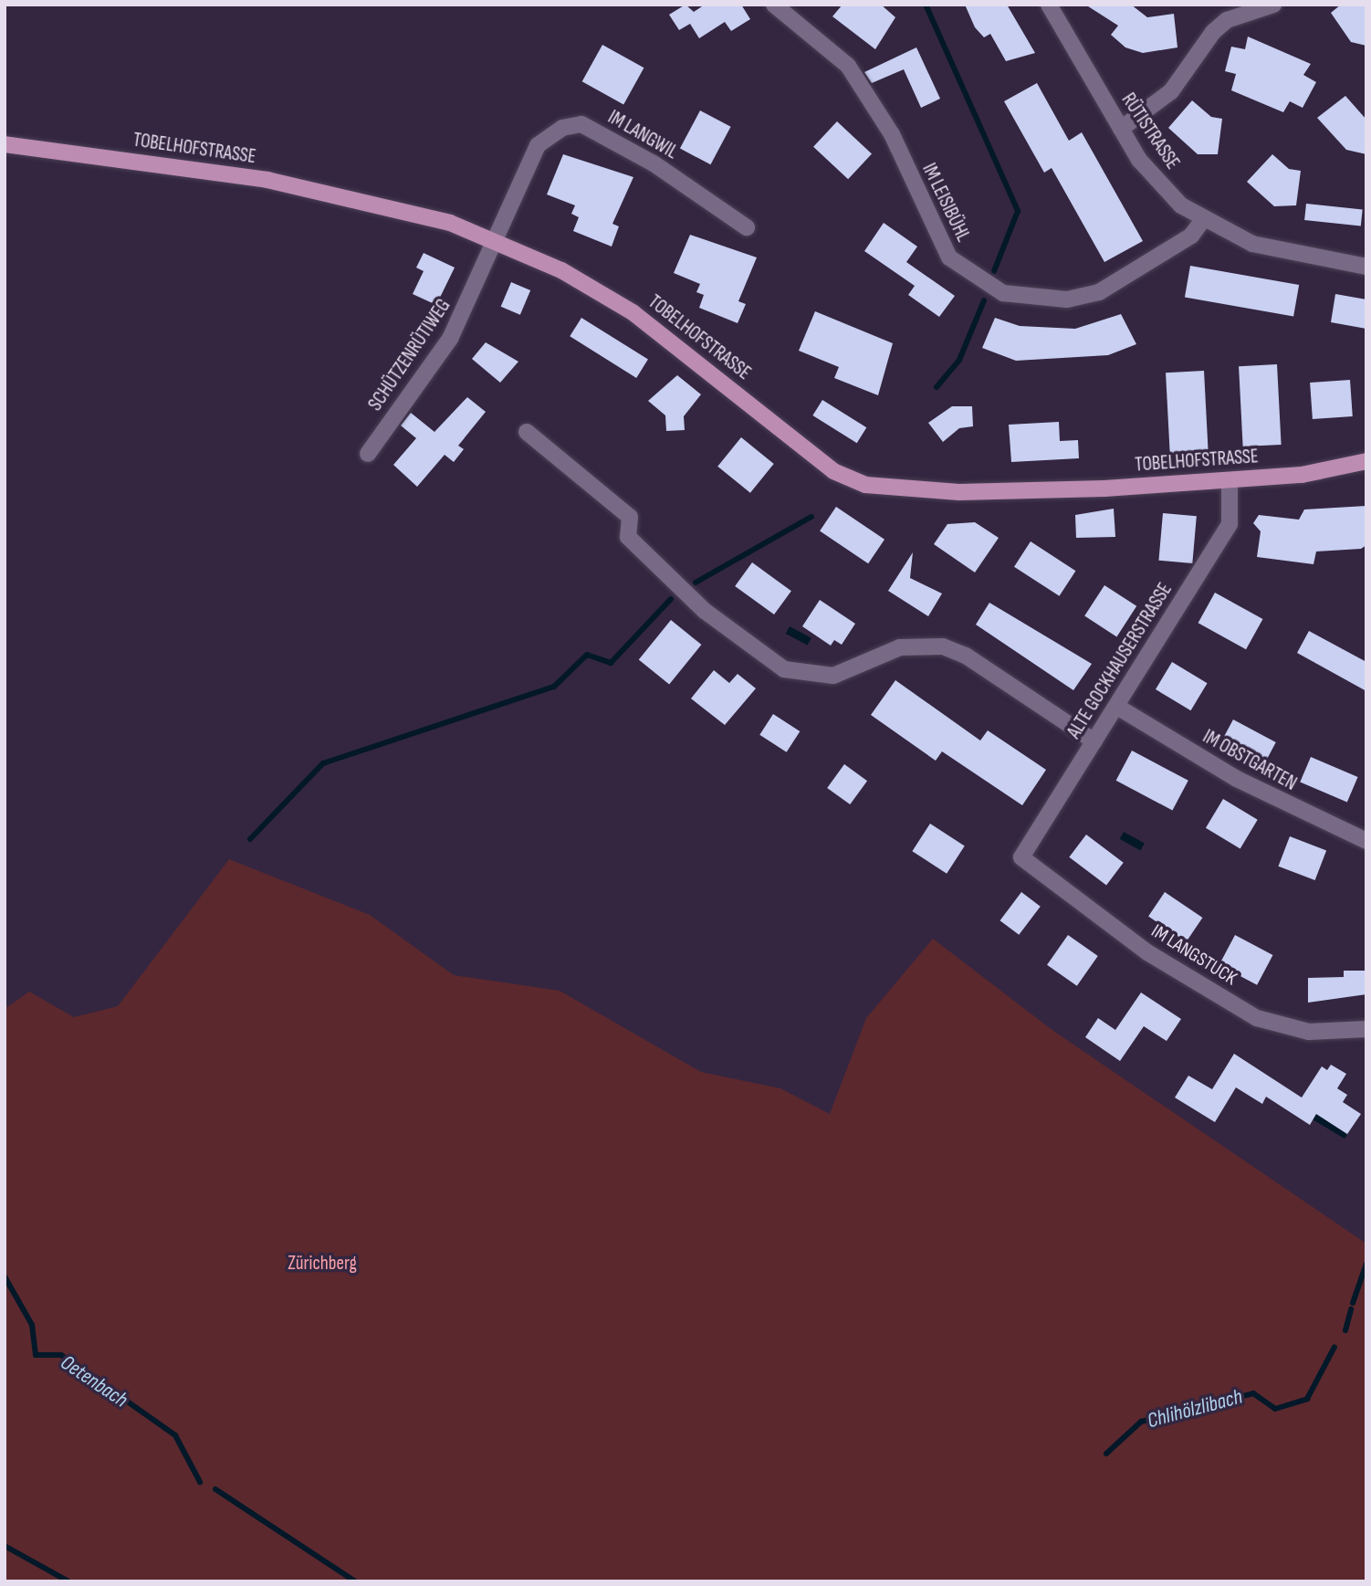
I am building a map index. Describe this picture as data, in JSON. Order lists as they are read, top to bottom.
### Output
{
  "streets": {
    "main road": ["TOBELHOFSTRASSE"],
    "street": [
      "RÜTISTRASSE",
      "IM LANGWIL",
      "IM LEISIBÜHL",
      "SCHÜTZENRÜTIWEG",
      "ALTE GOCKHAUSERSTRASSE",
      "IM OBSTGARTEN",
      "IM LANGSTUCK"
    ]
  },
  "crossings": [
    ["RÜTISTRASSE", "IM LEISIBÜHL"],
    ["IM LANGWIL", "TOBELHOFSTRASSE"],
    ["IM LANGWIL", "SCHÜTZENRÜTIWEG"],
    ["TOBELHOFSTRASSE", "SCHÜTZENRÜTIWEG"],
    ["TOBELHOFSTRASSE", "ALTE GOCKHAUSERSTRASSE"],
    ["ALTE GOCKHAUSERSTRASSE", "IM OBSTGARTEN"],
    ["ALTE GOCKHAUSERSTRASSE", "IM LANGSTUCK"]
  ],
  "water": ["Oetenbach", "Chlihölzlibach"],
  "parks": ["Zürichberg"]
}
